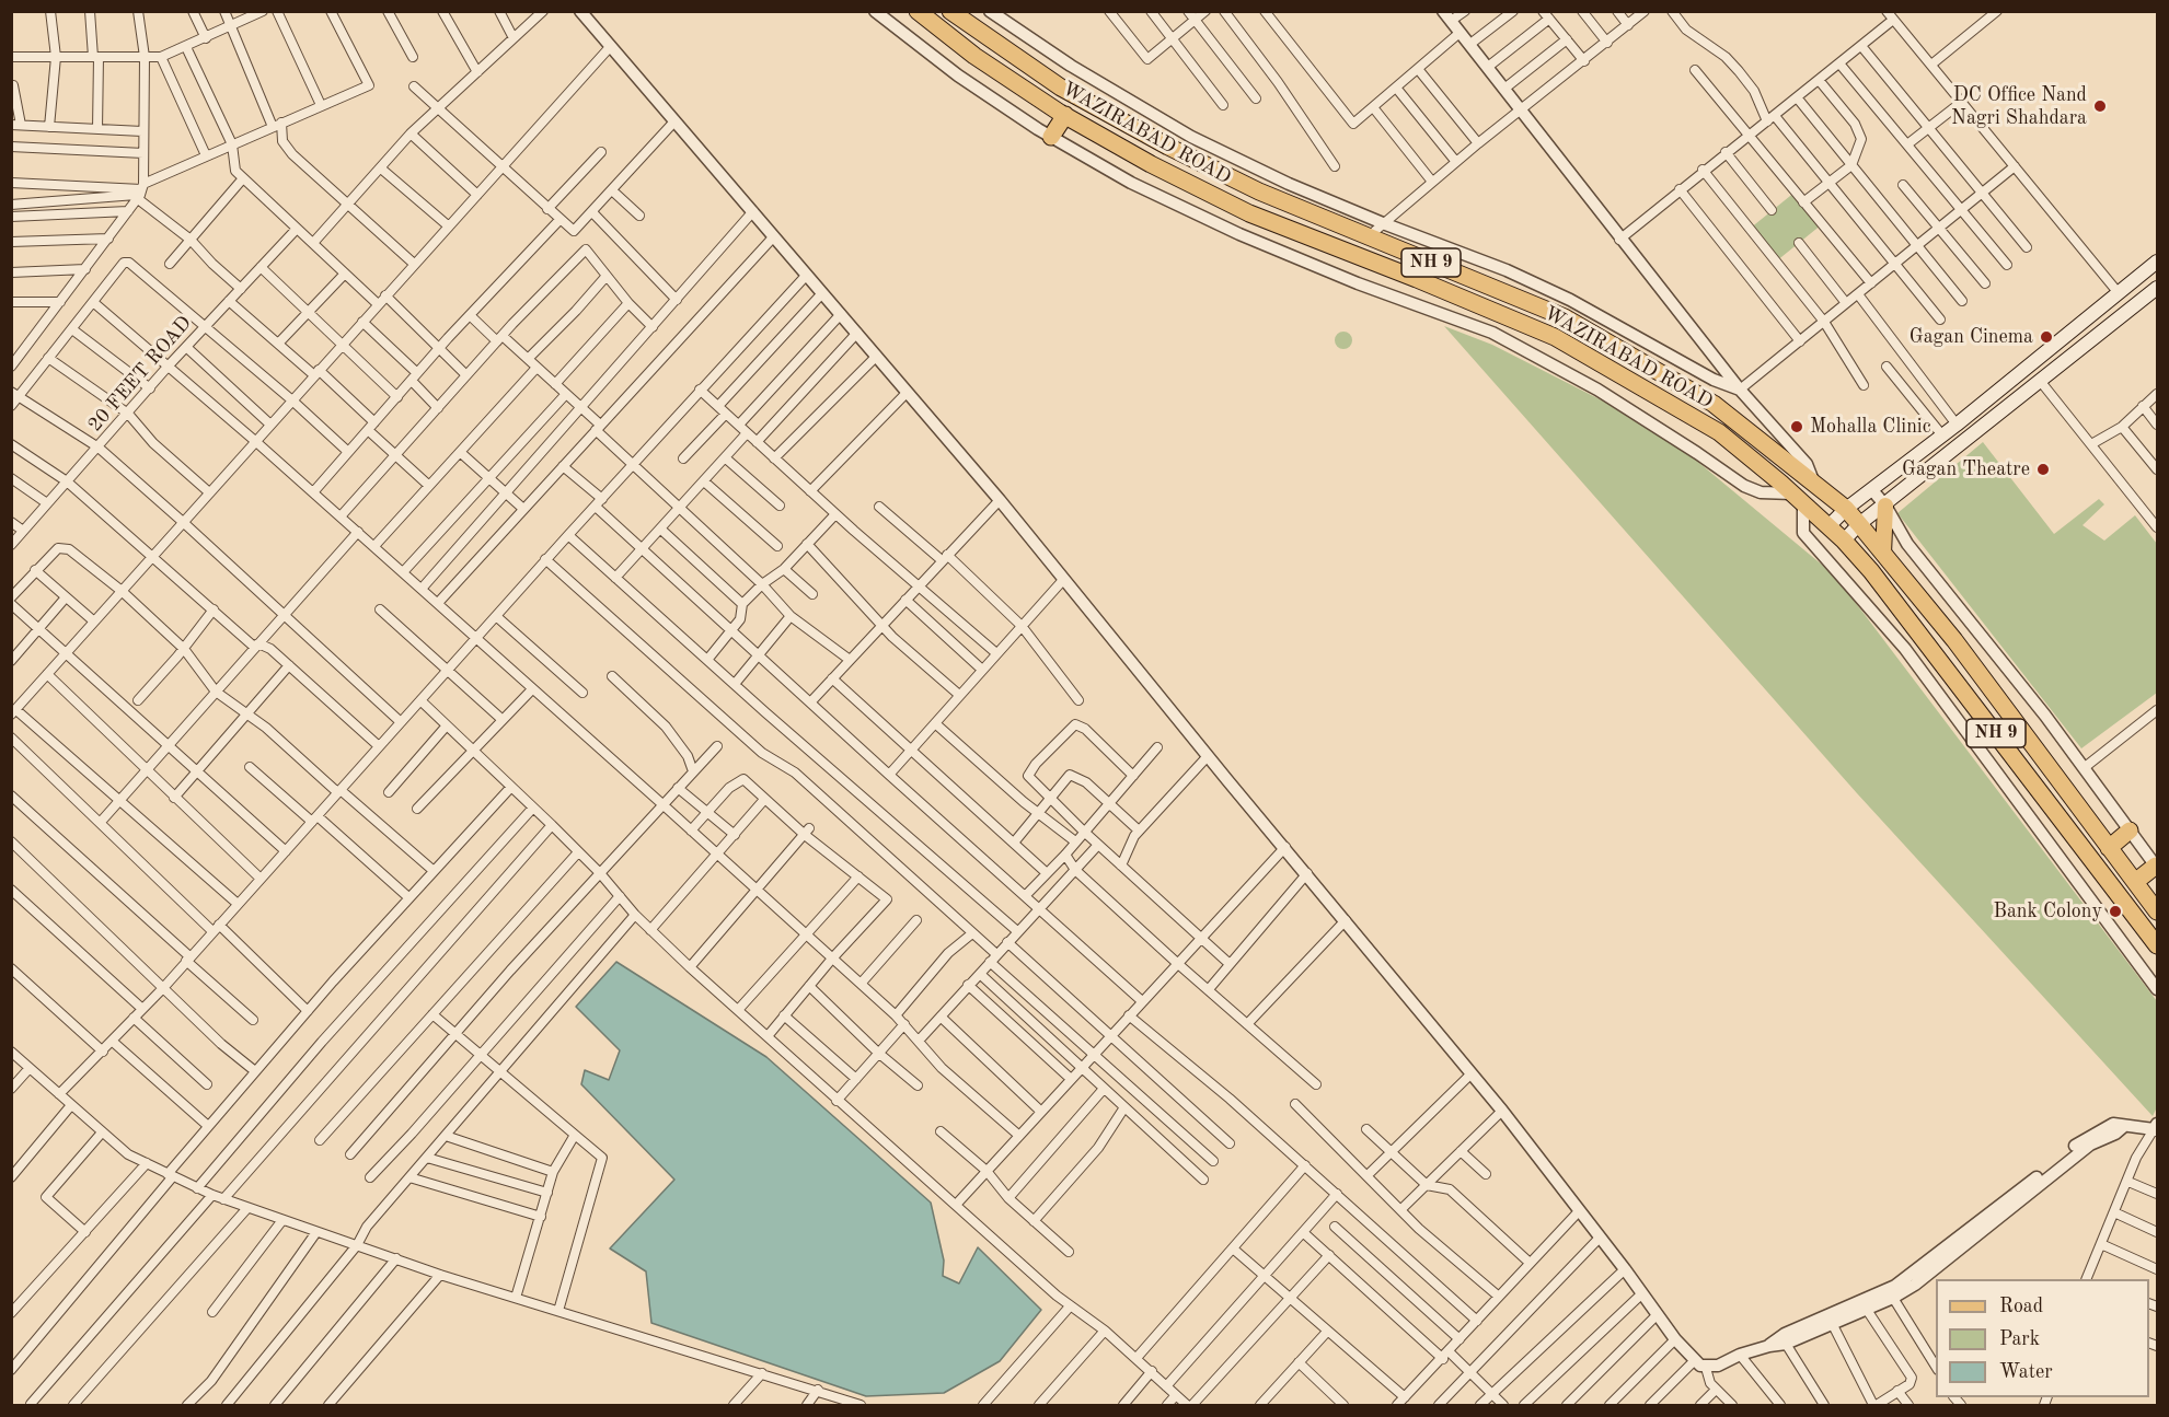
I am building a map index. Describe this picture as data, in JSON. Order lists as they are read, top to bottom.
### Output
{
  "streets": {
    "highway": ["WAZIRABAD ROAD", "NH 9"],
    "street": ["20 FEET ROAD"]
  },
  "places": [
    "DC Office Nand Nagri Shahdara",
    "Gagan Cinema",
    "Mohalla Clinic",
    "Gagan Theatre",
    "Bank Colony"
  ],
  "legend": ["Road", "Park", "Water"]
}
